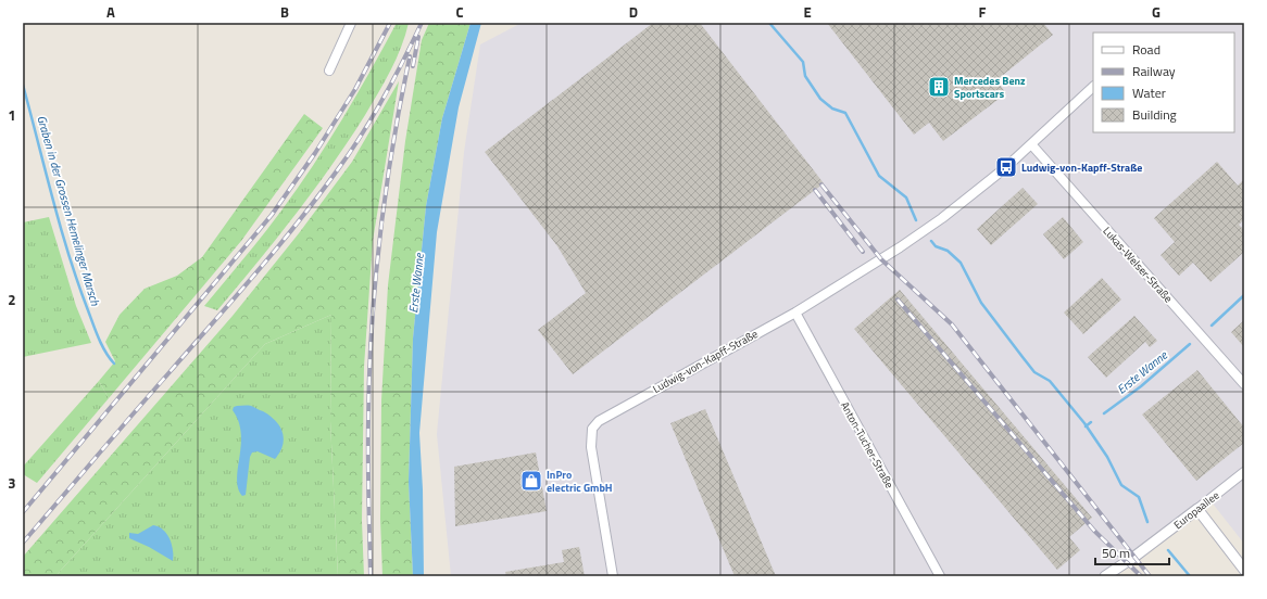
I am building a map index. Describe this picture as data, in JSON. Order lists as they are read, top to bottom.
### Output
{
  "streets": {
    "street": [
      "Lukas-Welser-Straße",
      "Ludwig-von-Kapff-Straße",
      "Anton-Tucher-Straße",
      "Europaallee"
    ]
  },
  "crossings": [
    ["Lukas-Welser-Straße", "Ludwig-von-Kapff-Straße"],
    ["Ludwig-von-Kapff-Straße", "Anton-Tucher-Straße"]
  ],
  "water": ["Graben in der Grossen Hemelinger Marsch", "Erste Wanne"],
  "places": {
    "building": ["Mercedes Benz Sportscars"],
    "bus stop": ["Ludwig-von-Kapff-Straße"],
    "shop": ["InPro electric GmbH"]
  },
  "legend": [
    "Road",
    "Railway",
    "Water",
    "Building"
  ],
  "scale_bar": "50 m",
  "grid": {
    "columns": [
      "A",
      "B",
      "C",
      "D",
      "E",
      "F",
      "G"
    ],
    "rows": ["1", "2", "3"]
  }
}
